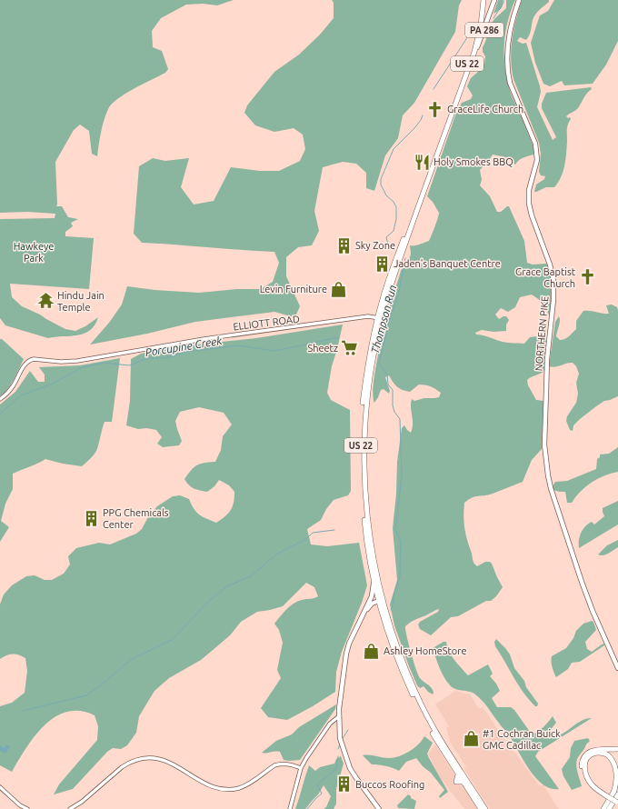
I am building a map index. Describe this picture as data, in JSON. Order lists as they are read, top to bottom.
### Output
{
  "streets": {
    "highway": ["US 22"],
    "main road": ["PA 286", "NORTHERN PIKE"],
    "street": ["ELLIOTT ROAD"]
  },
  "crossings": [
    ["PA 286", "US 22"],
    ["US 22", "ELLIOTT ROAD"]
  ],
  "water": ["Thompson Run", "Porcupine Creek"],
  "parks": ["Hawkeye Park"],
  "places": {
    "church": ["GraceLife Church", "Grace Baptist Church"],
    "restaurant": ["Holy Smokes BBQ"],
    "building": [
      "Sky Zone",
      "Jaden's Banquet Centre",
      "PPG Chemicals Center",
      "Buccos Roofing"
    ],
    "shop": ["Levin Furniture", "Ashley HomeStore", "#1 Cochran Buick GMC Cadillac"],
    "temple": ["Hindu Jain Temple"],
    "supermarket": ["Sheetz"]
  }
}
